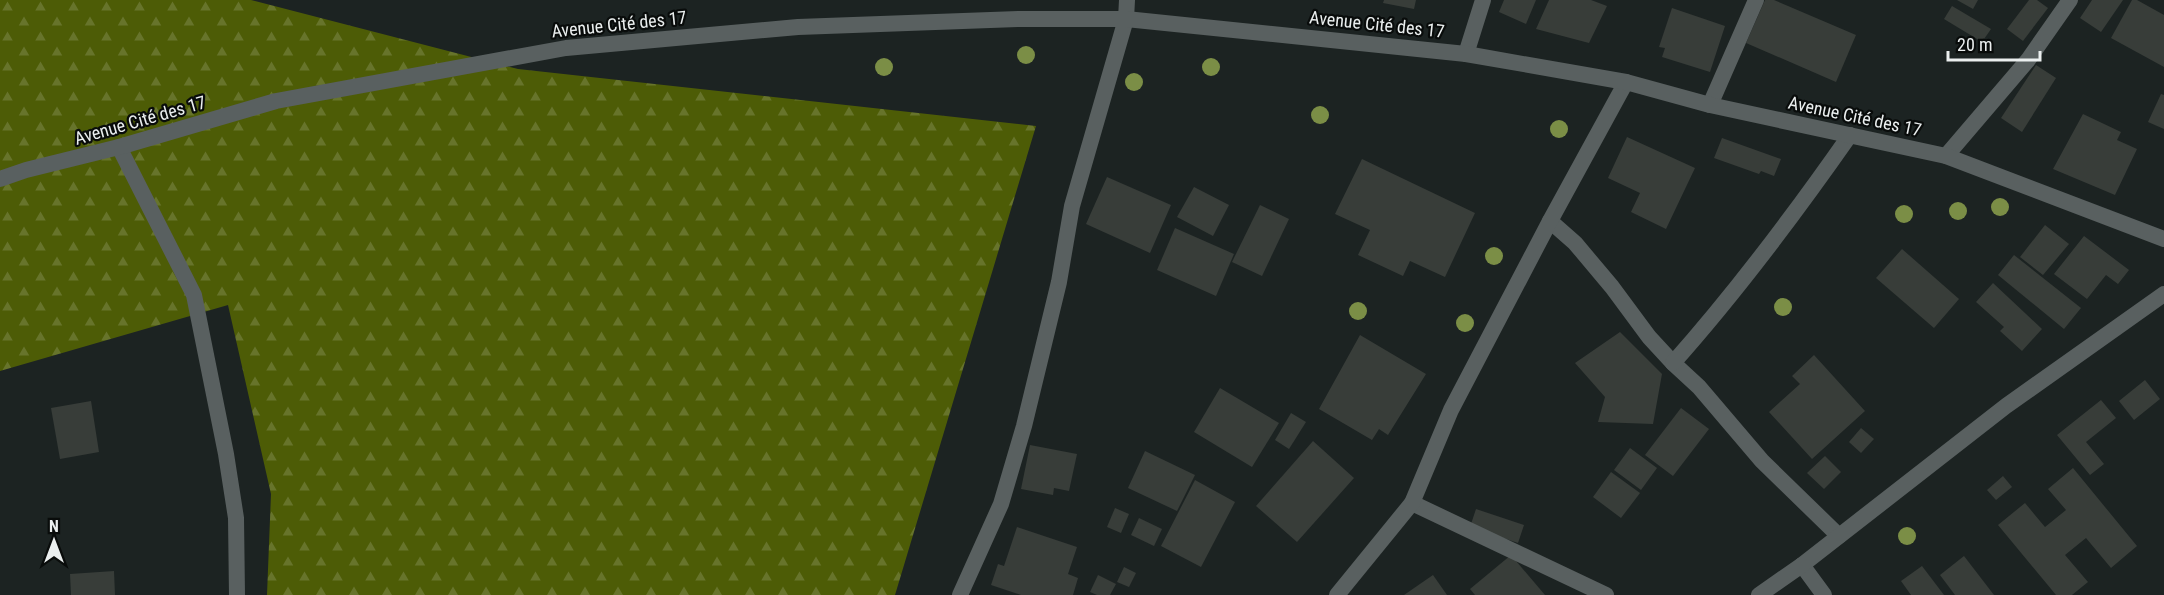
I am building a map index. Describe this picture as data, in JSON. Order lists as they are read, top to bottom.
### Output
{
  "streets": {
    "street": ["Avenue Cité des 17"]
  },
  "scale_bar": "20 m",
  "north": "top"
}
